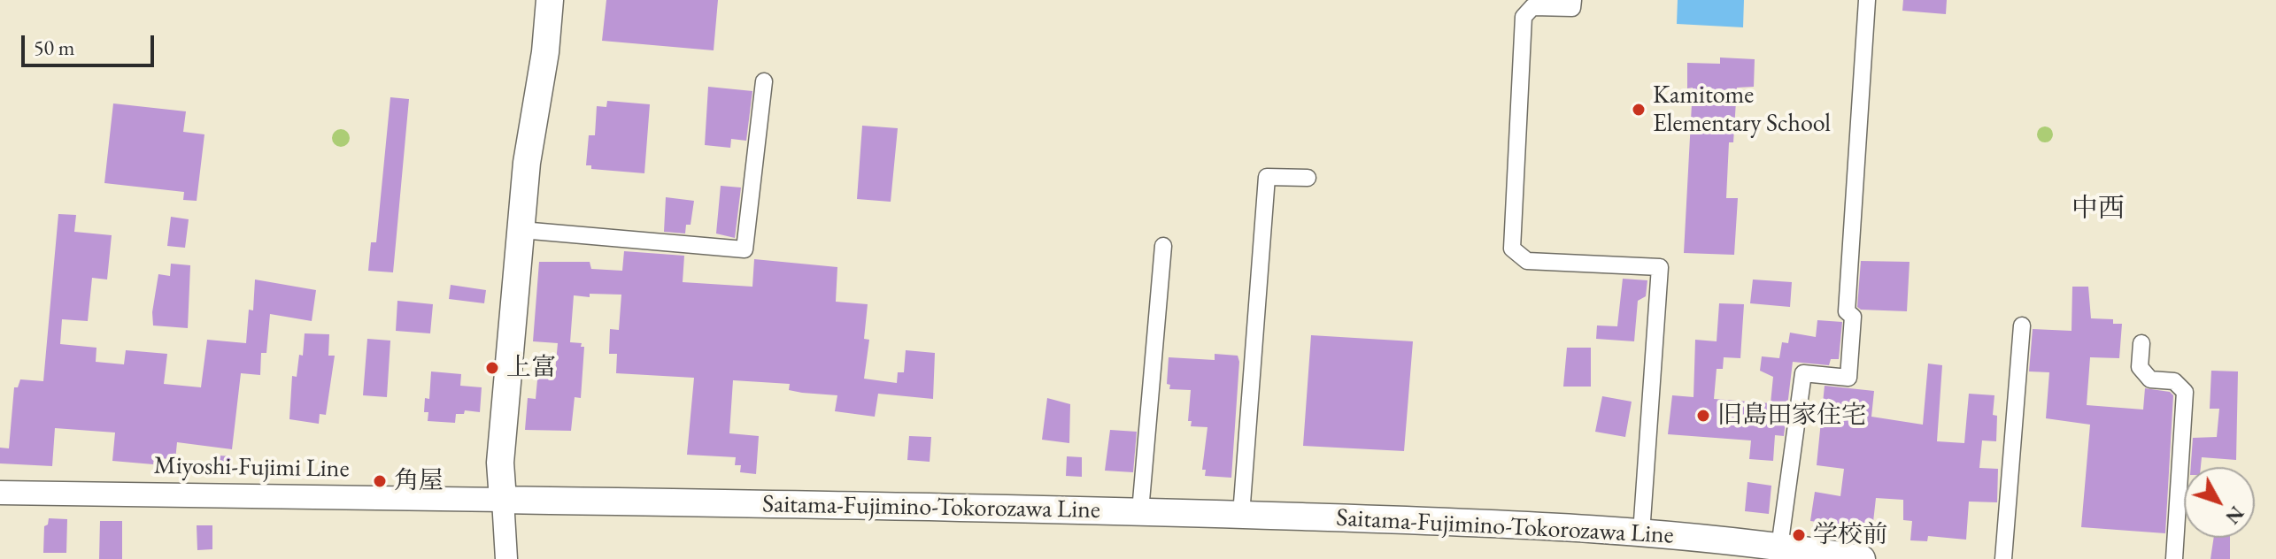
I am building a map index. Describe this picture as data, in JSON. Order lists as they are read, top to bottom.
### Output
{
  "streets": {
    "main road": ["Miyoshi-Fujimi Line", "Saitama-Fujimino-Tokorozawa Line"]
  },
  "crossings": [
    ["Miyoshi-Fujimi Line", "Saitama-Fujimino-Tokorozawa Line"]
  ],
  "districts": ["中西"],
  "places": [
    "Kamitome Elementary School",
    "上富",
    "旧島田家住宅",
    "角屋",
    "学校前"
  ],
  "scale_bar": "50 m",
  "north": "bottom right"
}
